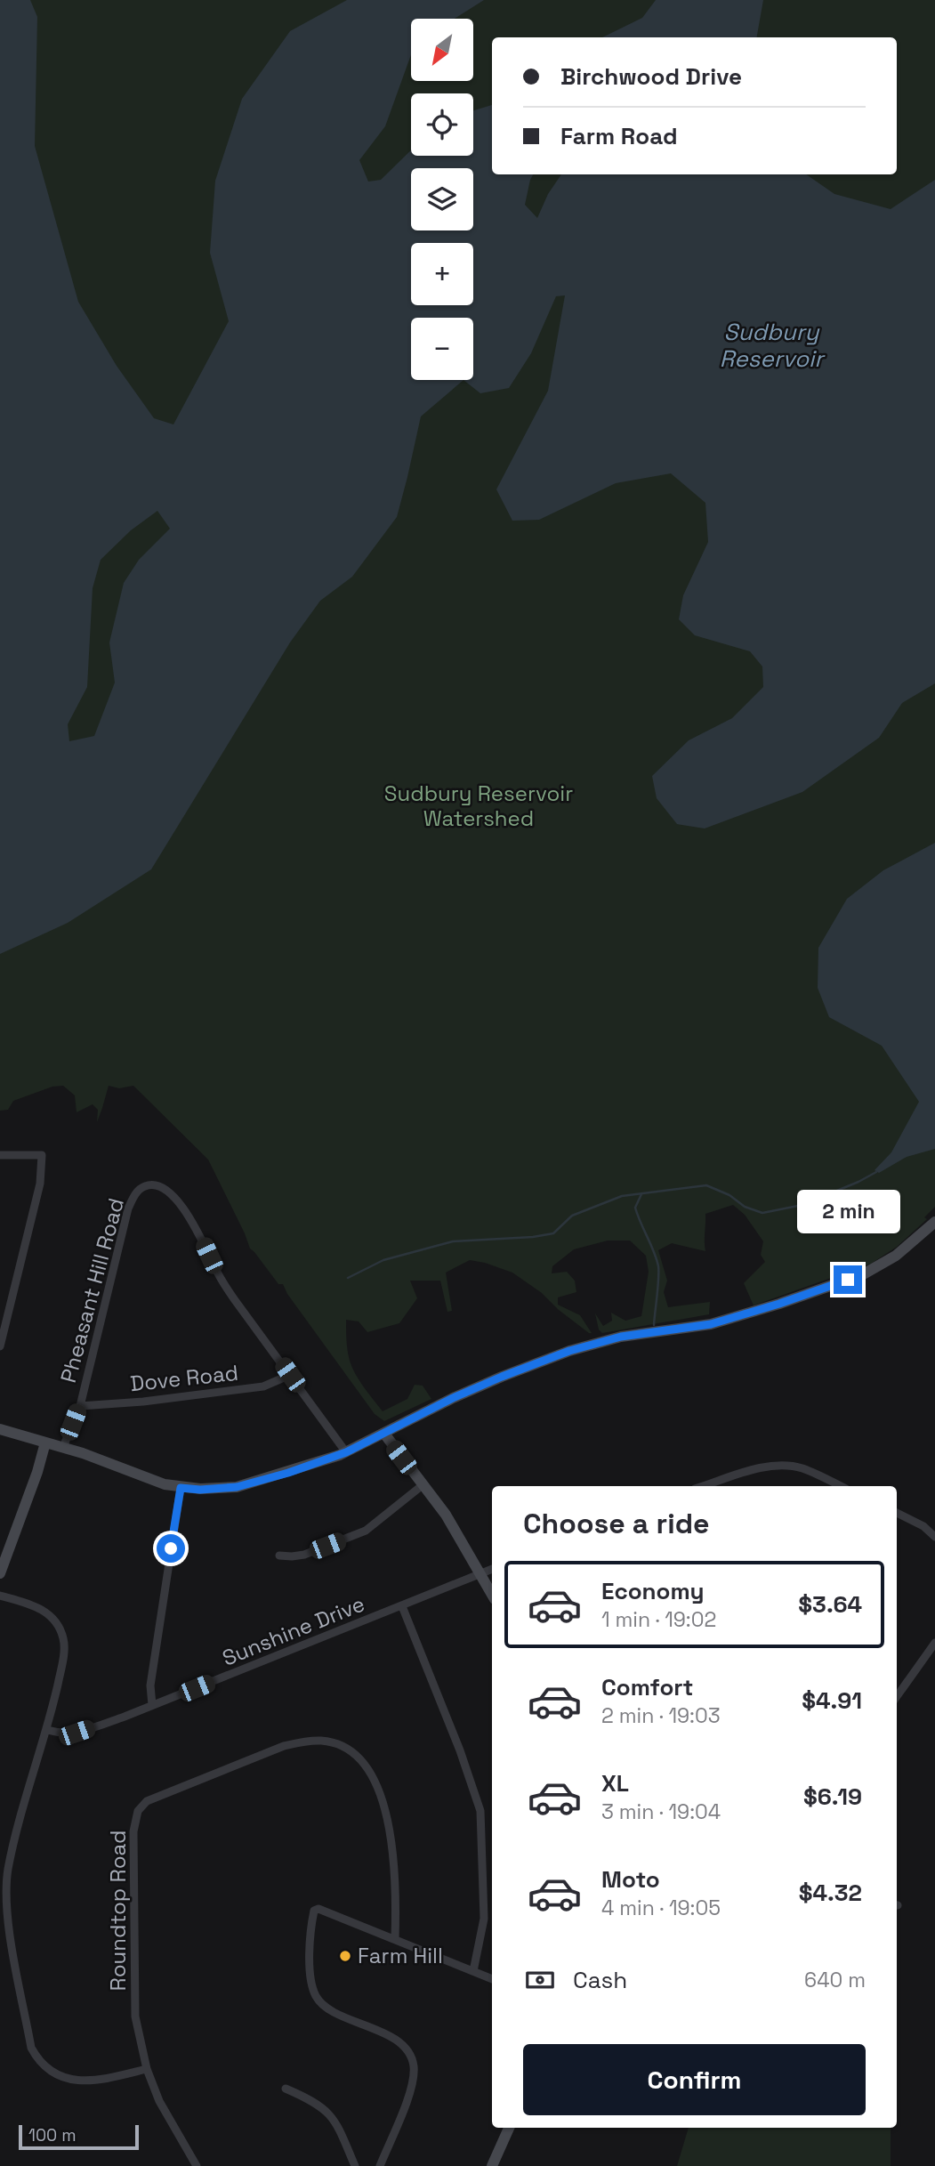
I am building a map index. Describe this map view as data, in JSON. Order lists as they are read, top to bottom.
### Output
{
  "streets": {
    "street": [
      "Pheasant Hill Road",
      "Dove Road",
      "Sunshine Drive",
      "Roundtop Road"
    ]
  },
  "crossings": [
    ["Pheasant Hill Road", "Dove Road"]
  ],
  "water": ["Sudbury Reservoir"],
  "parks": ["Sudbury Reservoir Watershed"],
  "places": ["Farm Hill"],
  "scale_bar": "100 m",
  "north": "bottom left",
  "page": {
    "map_buttons": ["+", "−"],
    "banner": ["Birchwood Drive", "Farm Road"],
    "bubble": "2 min",
    "heading": "Choose a ride",
    "list": [
      {
        "name": "Economy",
        "note": "1 min · 19:02",
        "value": "$3.64"
      },
      {
        "name": "Comfort",
        "note": "2 min · 19:03",
        "value": "$4.91"
      },
      {
        "name": "XL",
        "note": "3 min · 19:04",
        "value": "$6.19"
      },
      {
        "name": "Moto",
        "note": "4 min · 19:05",
        "value": "$4.32"
      }
    ],
    "pay": ["Cash", "640 m"],
    "buttons": "Confirm",
    "scale": "100 m"
  }
}
